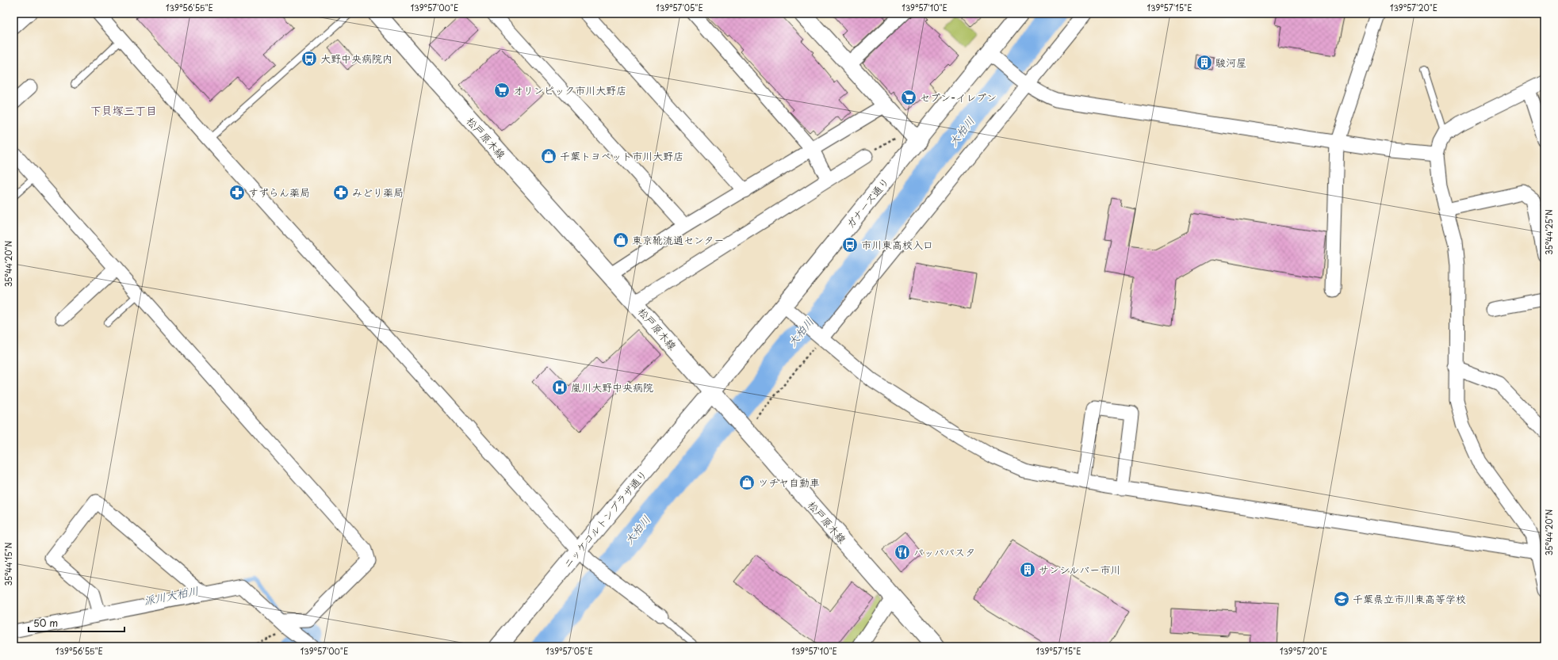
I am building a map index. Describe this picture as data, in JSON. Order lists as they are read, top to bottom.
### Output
{
  "streets": {
    "main road": ["松戸原木線"],
    "street": ["ガナーズ通り", "ニッケコルトンプラザ通り"]
  },
  "crossings": [
    ["松戸原木線", "ガナーズ通り"],
    ["松戸原木線", "ニッケコルトンプラザ通り"],
    ["ガナーズ通り", "ニッケコルトンプラザ通り"]
  ],
  "districts": ["下貝塚三丁目"],
  "water": ["大柏川", "派川大柏川"],
  "places": {
    "bus stop": ["大野中央病院内", "市川東高校入口"],
    "building": ["駿河屋", "サンシルバー市川"],
    "supermarket": ["オリンピック市川大野店", "セブン-イレブン"],
    "shop": ["千葉トヨペット市川大野店", "東京靴流通センター", "ツチヤ自動車"],
    "pharmacy": ["すずらん薬局", "みどり薬局"],
    "hospital": ["嵐川大野中央病院"],
    "restaurant": ["パッパパスタ"],
    "school or university": ["千葉県立市川東高等学校"]
  },
  "scale_bar": "50 m",
  "coordinates": [
    "139°56'55\"E",
    "139°57'00\"E",
    "139°57'05\"E",
    "139°57'10\"E",
    "139°57'15\"E",
    "139°57'20\"E",
    "35°44'25\"N",
    "35°44'20\"N",
    "35°44'15\"N"
  ]
}
